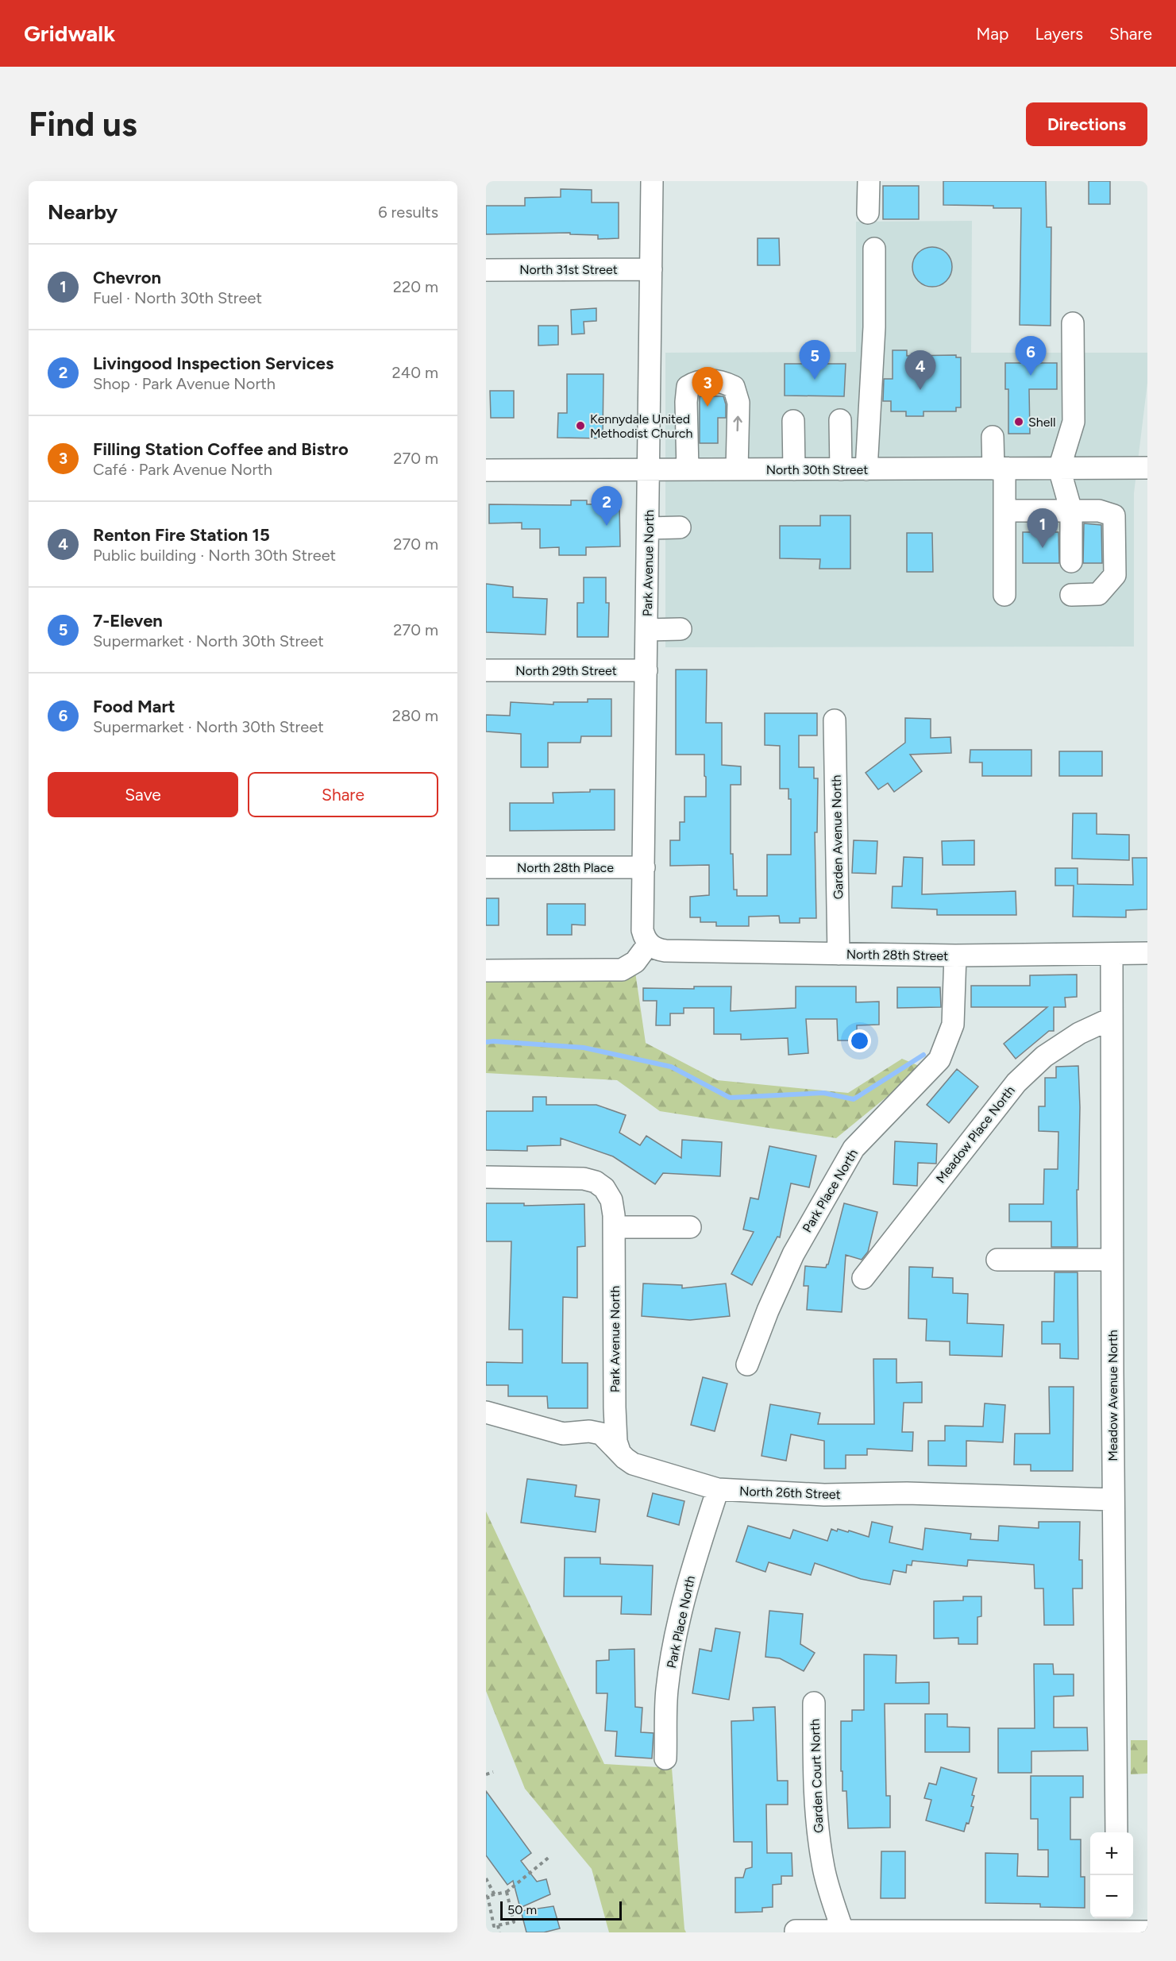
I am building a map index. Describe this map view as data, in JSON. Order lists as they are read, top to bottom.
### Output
{
  "streets": {
    "street": [
      "North 31st Street",
      "North 30th Street",
      "Park Avenue North",
      "North 29th Street",
      "Garden Avenue North",
      "North 28th Place",
      "North 28th Street",
      "Meadow Place North",
      "Park Place North",
      "Meadow Avenue North",
      "North 26th Street",
      "Garden Court North"
    ]
  },
  "crossings": [
    ["North 31st Street", "Park Avenue North"],
    ["North 30th Street", "Park Avenue North"],
    ["Park Avenue North", "North 29th Street"],
    ["Park Avenue North", "North 28th Place"],
    ["Park Avenue North", "North 28th Street"],
    ["Park Avenue North", "North 26th Street"],
    ["Garden Avenue North", "North 28th Street"],
    ["North 28th Street", "Park Place North"],
    ["North 28th Street", "Meadow Avenue North"],
    ["Meadow Place North", "Meadow Avenue North"],
    ["Park Place North", "North 26th Street"],
    ["Meadow Avenue North", "North 26th Street"]
  ],
  "places": ["Shell", "Kennydale United Methodist Church"],
  "scale_bar": "50 m",
  "page": {
    "header": "Gridwalk",
    "nav": ["Map", "Layers", "Share"],
    "buttons": [
      "Directions",
      ["Save", "Share"]
    ],
    "title": "Find us",
    "heading": ["Nearby", "6 results"],
    "list": [
      {
        "mark": "1",
        "name": "Chevron",
        "note": "Fuel · North 30th Street",
        "value": "220 m"
      },
      {
        "mark": "2",
        "name": "Livingood Inspection Services",
        "note": "Shop · Park Avenue North",
        "value": "240 m"
      },
      {
        "mark": "3",
        "name": "Filling Station Coffee and Bistro",
        "note": "Café · Park Avenue North",
        "value": "270 m"
      },
      {
        "mark": "4",
        "name": "Renton Fire Station 15",
        "note": "Public building · North 30th Street",
        "value": "270 m"
      },
      {
        "mark": "5",
        "name": "7-Eleven",
        "note": "Supermarket · North 30th Street",
        "value": "270 m"
      },
      {
        "mark": "6",
        "name": "Food Mart",
        "note": "Supermarket · North 30th Street",
        "value": "280 m"
      }
    ],
    "pins": [
      "6",
      "5",
      "4",
      "3",
      "2",
      "1"
    ],
    "map_buttons": ["+", "−"],
    "scale": "50 m"
  }
}
